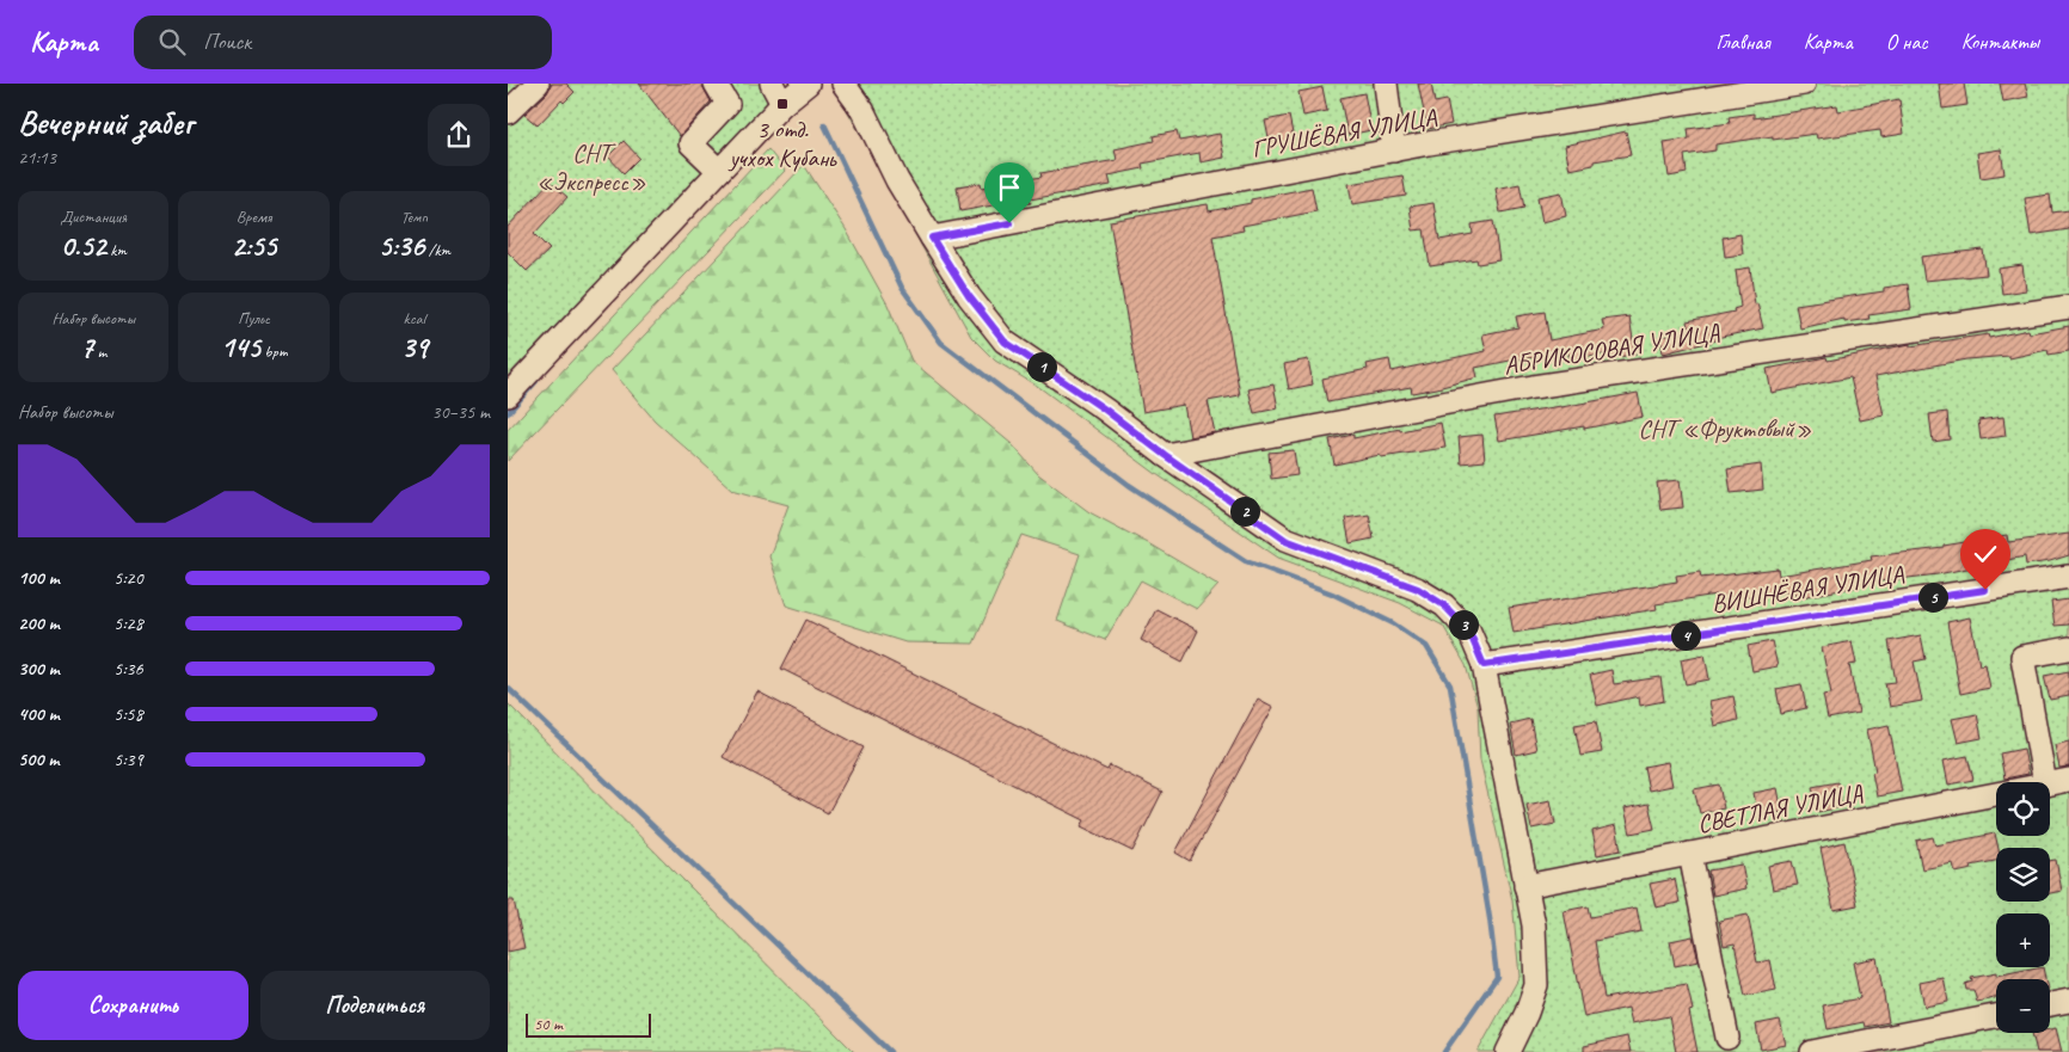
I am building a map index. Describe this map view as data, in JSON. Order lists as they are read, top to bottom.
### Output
{
  "streets": {
    "street": [
      "ГРУШЁВАЯ УЛИЦА",
      "АБРИКОСОВАЯ УЛИЦА",
      "ВИШНЁВАЯ УЛИЦА",
      "СВЕТЛАЯ УЛИЦА"
    ]
  },
  "parks": ["СНТ «Экспресс»", "СНТ «Фруктовый»"],
  "places": {
    "transit": ["3 отд. учхох Кубань"]
  },
  "scale_bar": "50 m",
  "page": {
    "header": "Карта",
    "search": "Поиск",
    "nav": [
      "Главная",
      "Карта",
      "О нас",
      "Контакты"
    ],
    "heading": ["Вечерний забег", "21:13"],
    "stats": [
      ["Дистанция", "0.52 km"],
      ["Время", "2:55"],
      ["Темп", "5:36 /km"],
      ["Набор высоты", "7 m"],
      ["Пульс", "145 bpm"],
      ["kcal", "39"]
    ],
    "pins": [
      "1",
      "2",
      "5",
      "3",
      "4"
    ],
    "chart": ["Набор высоты", "30–35 m"],
    "list": [
      {
        "name": "100 m",
        "note": "5:20"
      },
      {
        "name": "200 m",
        "note": "5:28"
      },
      {
        "name": "300 m",
        "note": "5:36"
      },
      {
        "name": "400 m",
        "note": "5:58"
      },
      {
        "name": "500 m",
        "note": "5:39"
      }
    ],
    "map_buttons": ["+", "−"],
    "buttons": ["Сохранить", "Поделиться"],
    "scale": "50 m"
  }
}
